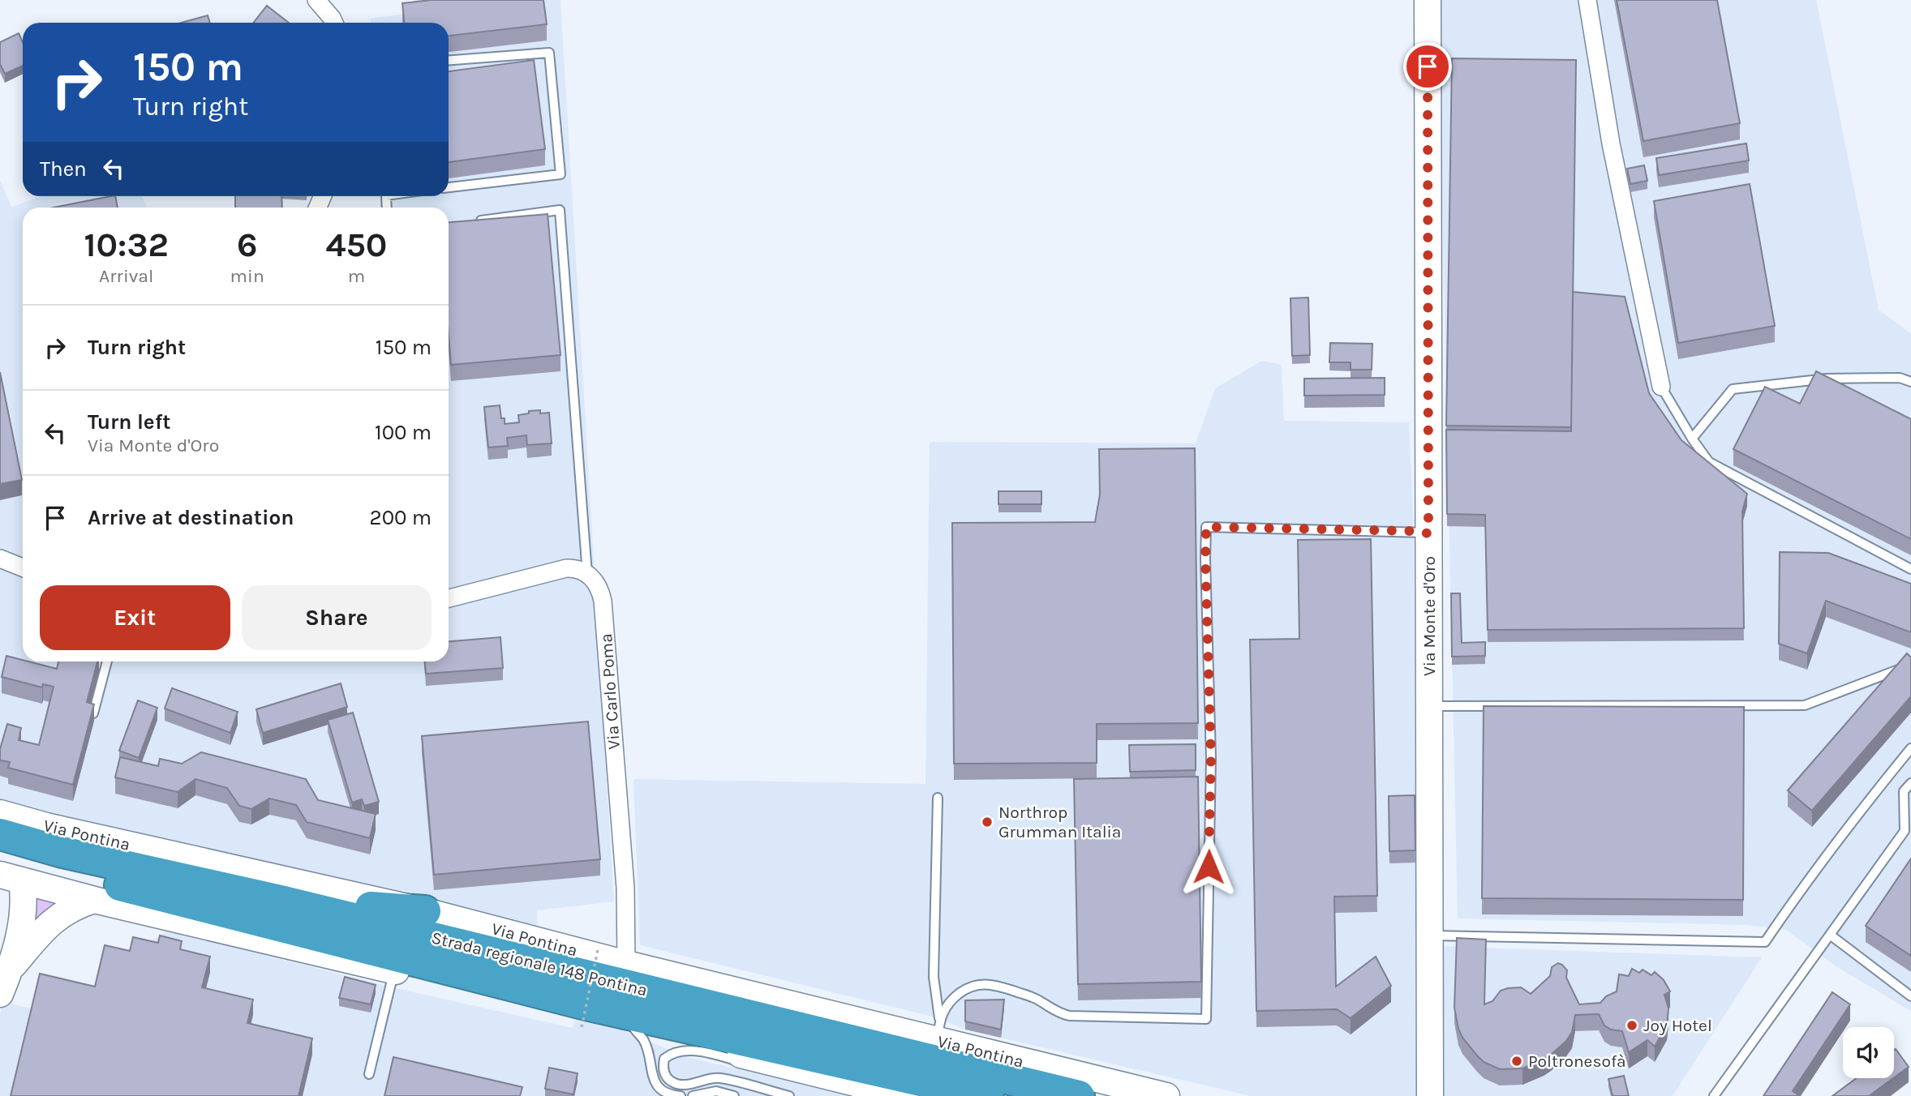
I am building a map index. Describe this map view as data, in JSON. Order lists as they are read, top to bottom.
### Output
{
  "streets": {
    "highway": ["Strada regionale 148 Pontina"],
    "street": ["Via Monte d'Oro", "Via Carlo Poma", "Via Pontina"]
  },
  "crossings": [
    ["Via Carlo Poma", "Via Pontina"]
  ],
  "places": ["Northrop Grumman Italia", "Joy Hotel", "Poltronesofà"],
  "page": {
    "turn": ["150 m", "Turn right"],
    "then": "Then",
    "eta": [
      "10:32",
      "Arrival",
      "6",
      "min",
      "450",
      "m"
    ],
    "list": [
      {
        "name": "Turn right",
        "value": "150 m"
      },
      {
        "name": "Turn left",
        "note": "Via Monte d'Oro",
        "value": "100 m"
      },
      {
        "name": "Arrive at destination",
        "value": "200 m"
      }
    ],
    "buttons": ["Exit", "Share"]
  }
}
